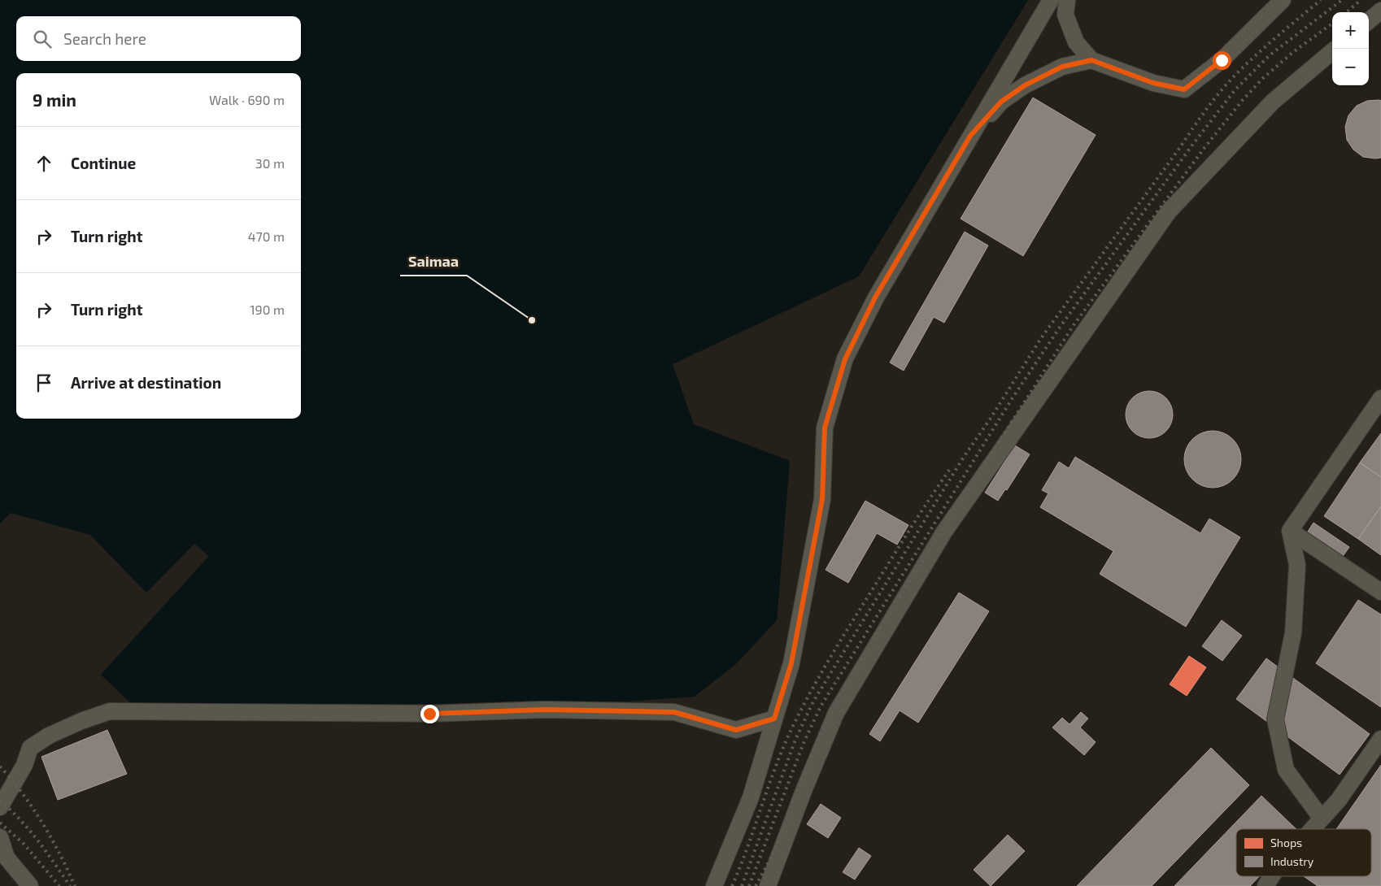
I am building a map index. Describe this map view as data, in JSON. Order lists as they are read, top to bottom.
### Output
{
  "places": ["Saimaa"],
  "legend": ["Shops", "Industry"],
  "page": {
    "map_buttons": ["+", "−"],
    "search": "Search here",
    "heading": ["9 min", "Walk · 690 m"],
    "list": [
      ["Continue", "30 m"],
      ["Turn right", "470 m"],
      ["Turn right", "190 m"],
      "Arrive at destination"
    ]
  }
}
